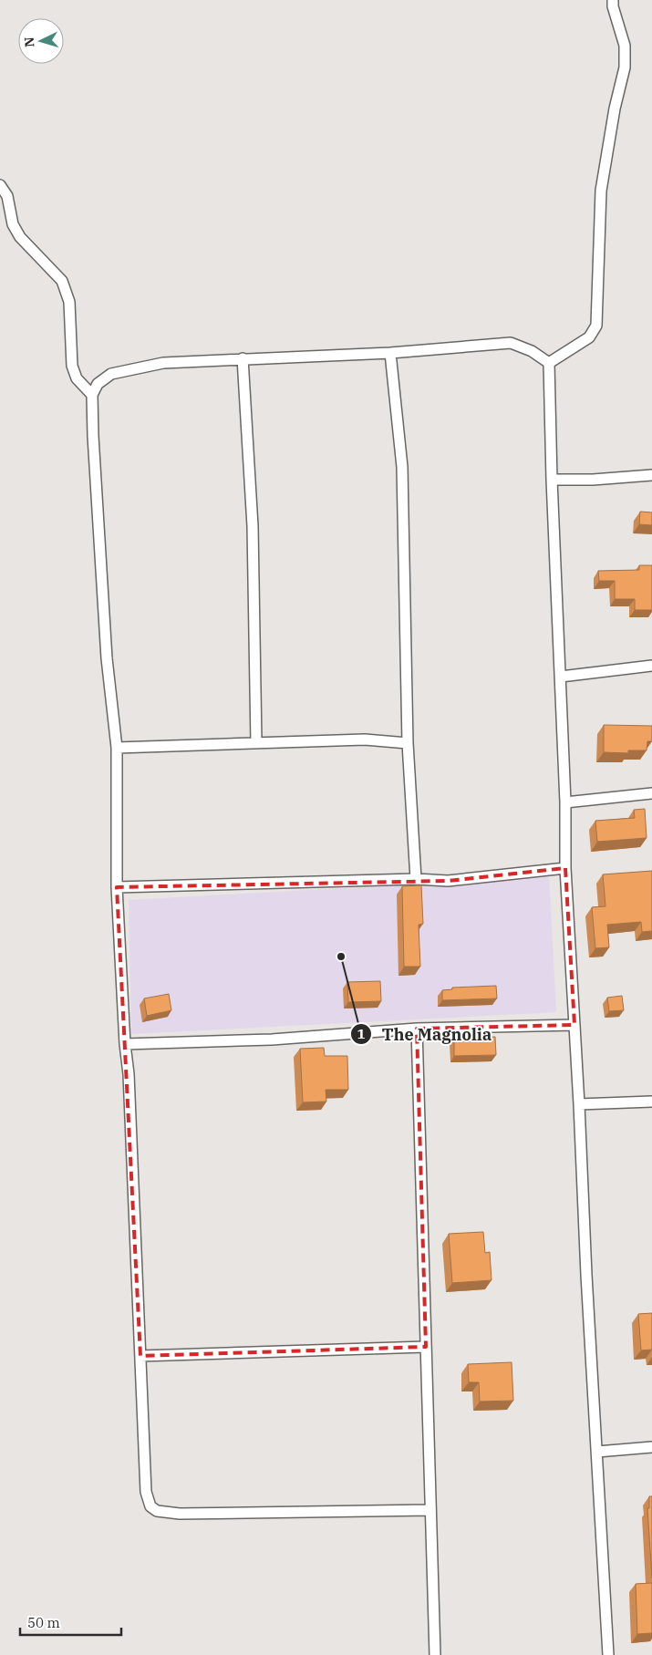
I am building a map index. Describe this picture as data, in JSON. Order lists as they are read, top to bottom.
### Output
{
  "places": ["The Magnolia"],
  "scale_bar": "50 m",
  "north": "left"
}
